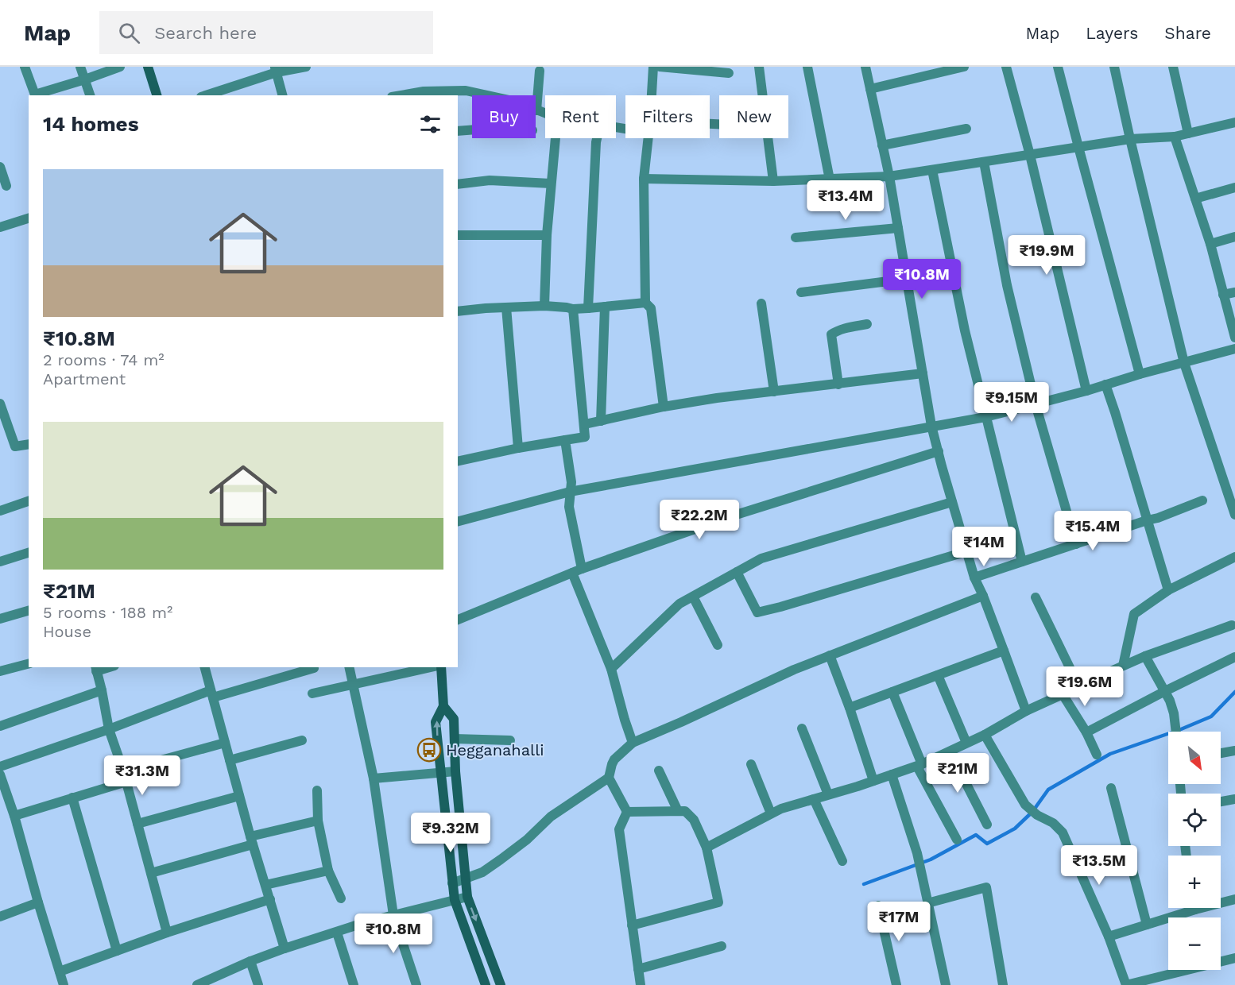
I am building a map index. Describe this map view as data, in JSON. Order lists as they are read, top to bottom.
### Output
{
  "places": {
    "bus stop": ["Hegganahalli"]
  },
  "north": "bottom right",
  "page": {
    "header": "Map",
    "search": "Search here",
    "nav": ["Map", "Layers", "Share"],
    "chip": [
      "Buy",
      "Rent",
      "Filters",
      "New"
    ],
    "heading": "14 homes",
    "list": [
      {
        "name": "₹10.8M",
        "note": "2 rooms · 74 m² · Apartment"
      },
      {
        "name": "₹21M",
        "note": "5 rooms · 188 m² · House"
      }
    ],
    "price": [
      "₹13.4M",
      "₹19.9M",
      "₹10.8M",
      "₹9.15M",
      "₹22.2M",
      "₹15.4M",
      "₹14M",
      "₹19.6M",
      "₹21M",
      "₹31.3M",
      "₹9.32M",
      "₹13.5M",
      "₹17M",
      "₹10.8M"
    ],
    "map_buttons": ["+", "−"]
  }
}
